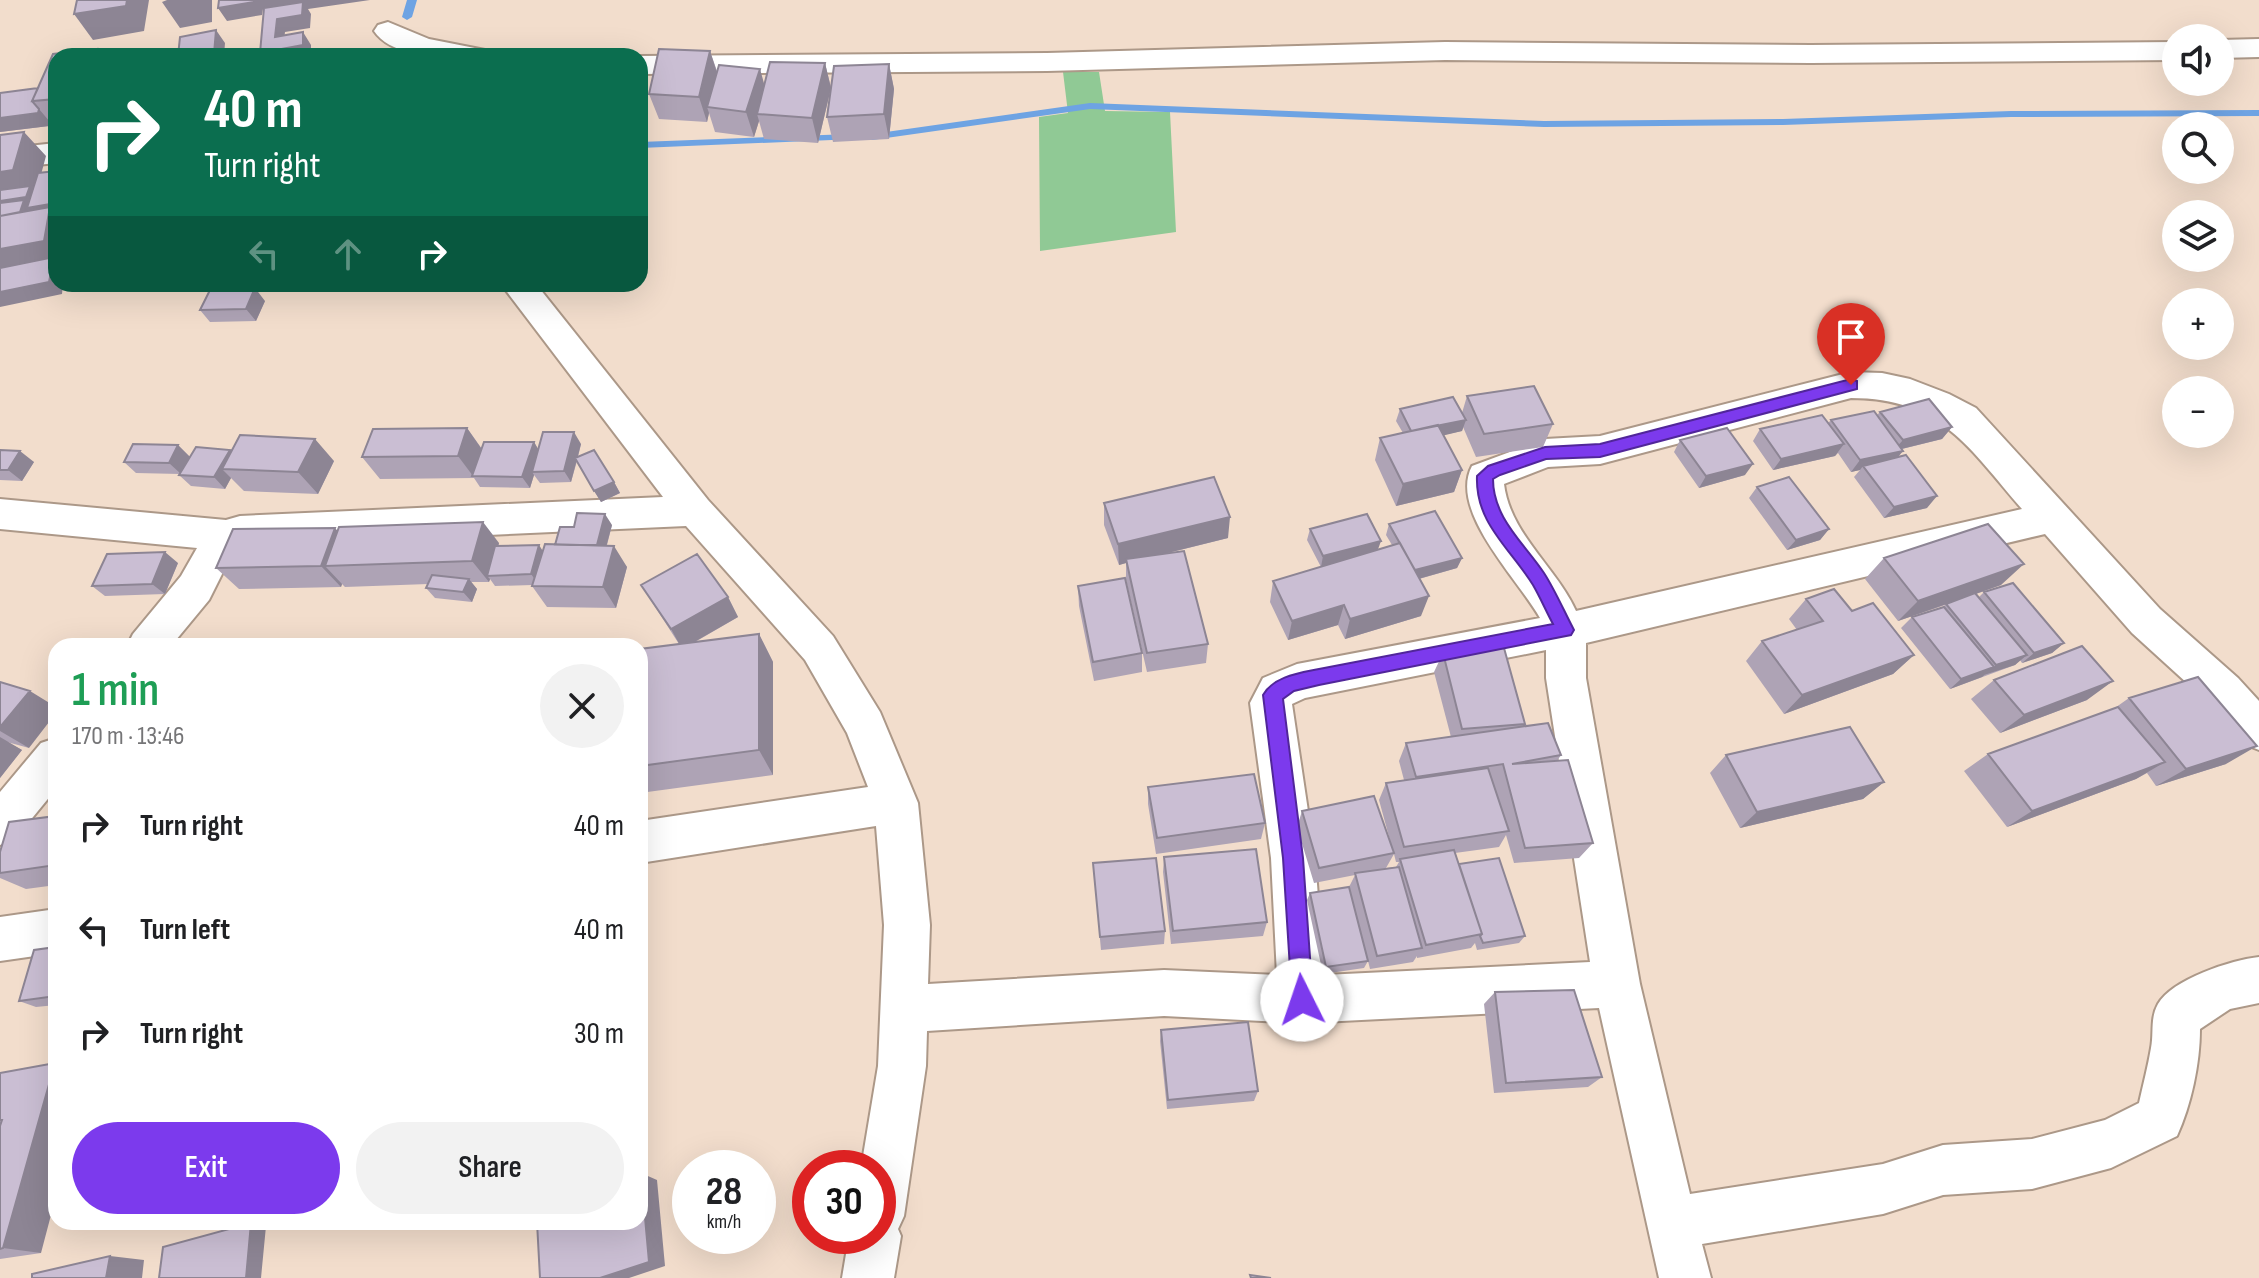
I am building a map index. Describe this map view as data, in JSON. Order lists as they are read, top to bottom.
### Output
{
  "page": {
    "map_buttons": ["+", "−"],
    "turn": ["40 m", "Turn right"],
    "heading": ["1 min", "170 m · 13:46"],
    "list": [
      {
        "name": "Turn right",
        "value": "40 m"
      },
      {
        "name": "Turn left",
        "value": "40 m"
      },
      {
        "name": "Turn right",
        "value": "30 m"
      }
    ],
    "buttons": ["Exit", "Share"],
    "speed": "28 km/h",
    "limit": "30"
  }
}
